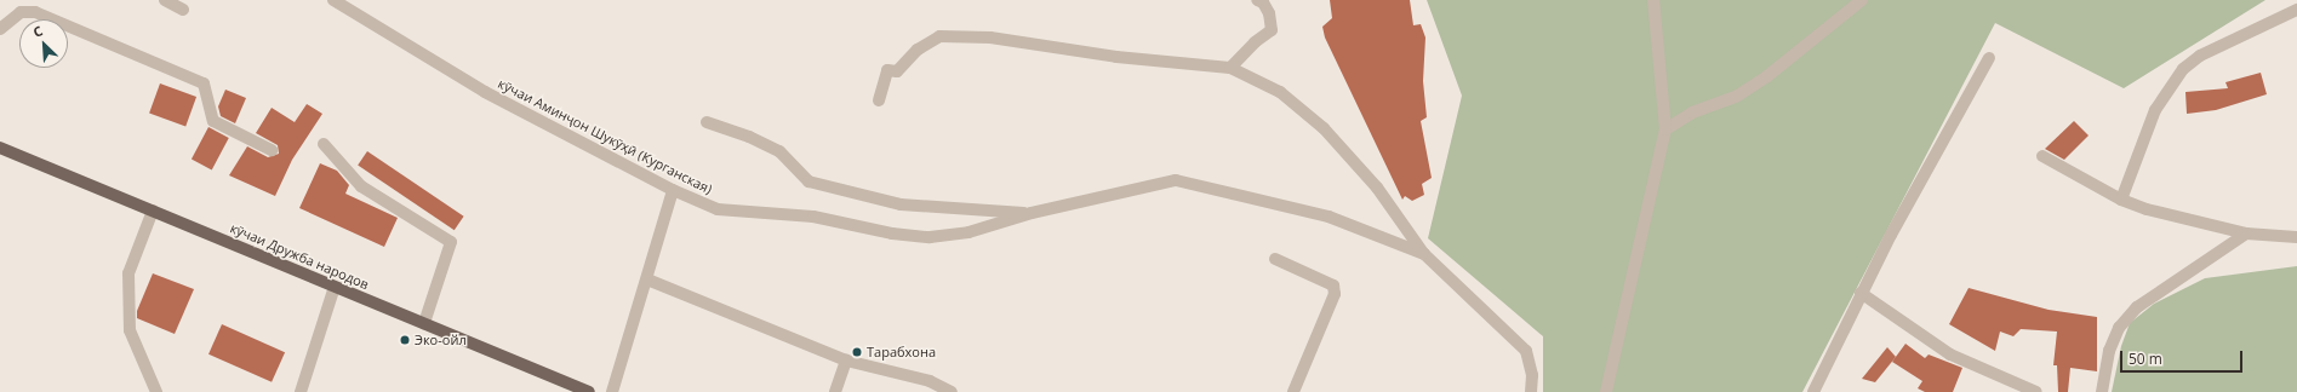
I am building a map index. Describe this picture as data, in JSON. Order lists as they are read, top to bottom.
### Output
{
  "streets": {
    "main road": ["кӯчаи Дружба народов"],
    "street": ["кӯчаи Аминҷон Шукӯҳӣ (Курганская)"]
  },
  "places": ["Эко-ойл", "Тарабхона"],
  "scale_bar": "50 m",
  "north": "top left"
}
